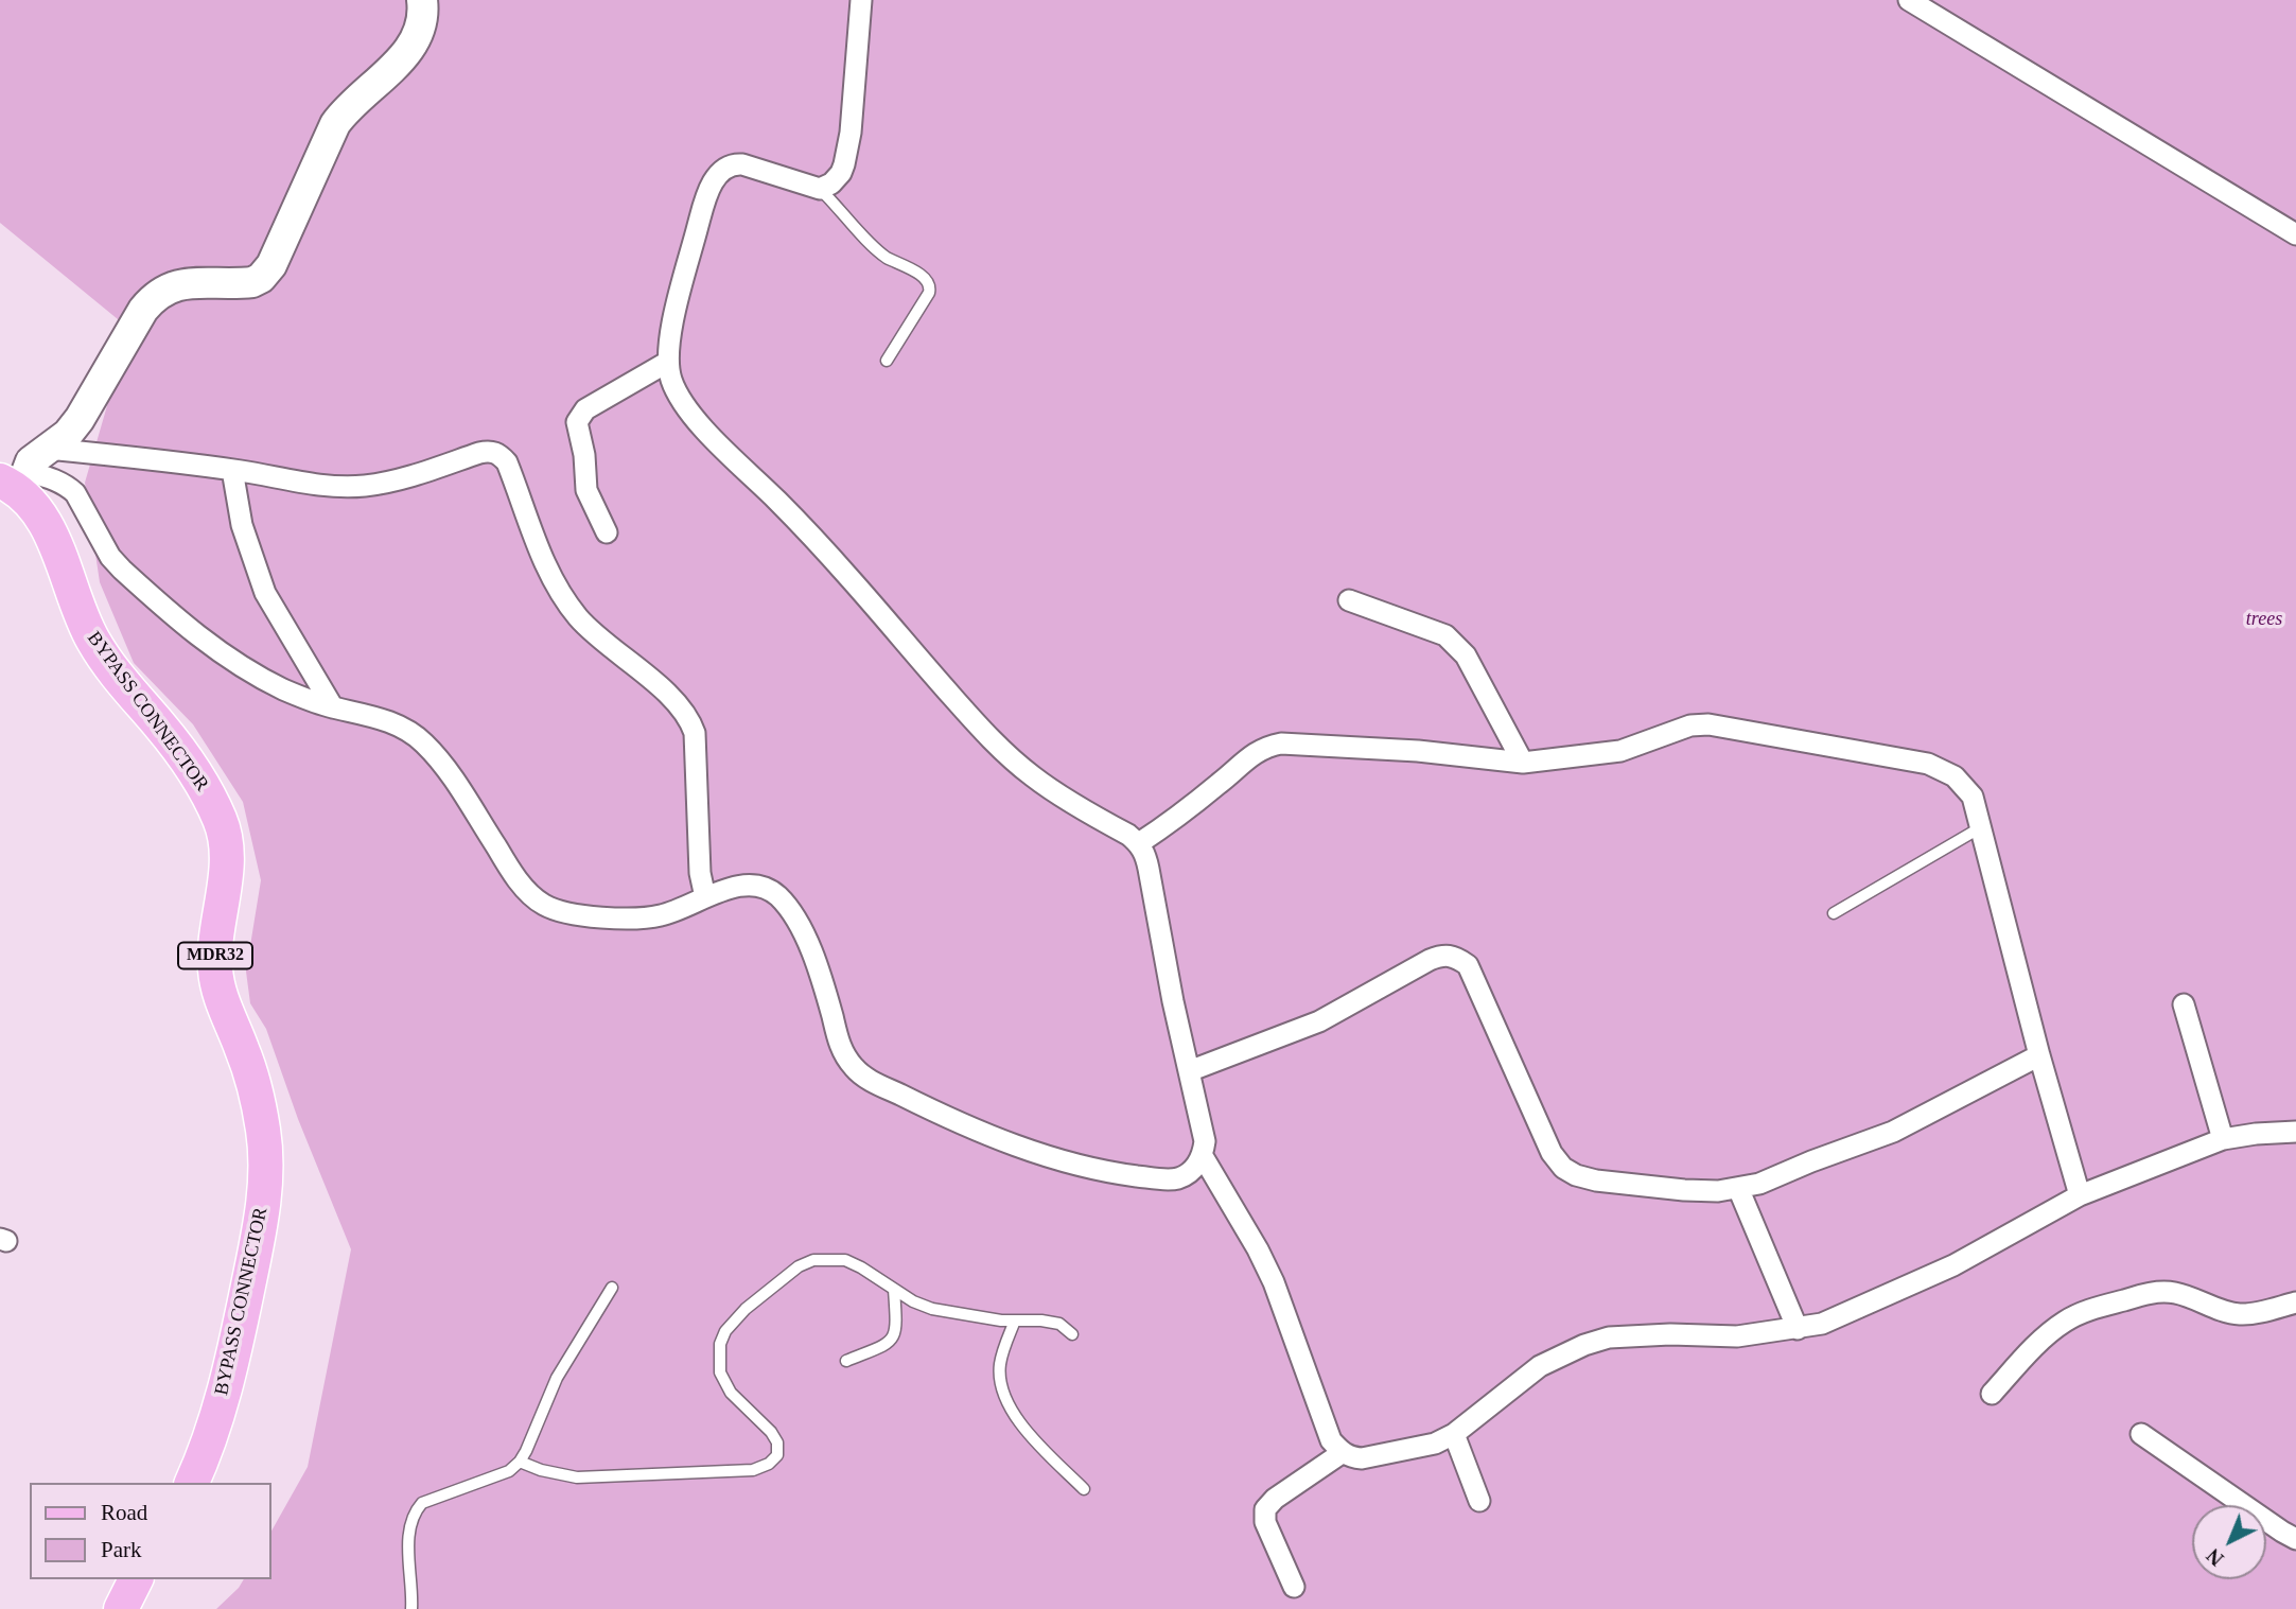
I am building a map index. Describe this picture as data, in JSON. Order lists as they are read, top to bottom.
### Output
{
  "streets": {
    "main road": ["BYPASS CONNECTOR", "MDR32"]
  },
  "parks": ["trees"],
  "legend": ["Road", "Park"],
  "north": "bottom left"
}
